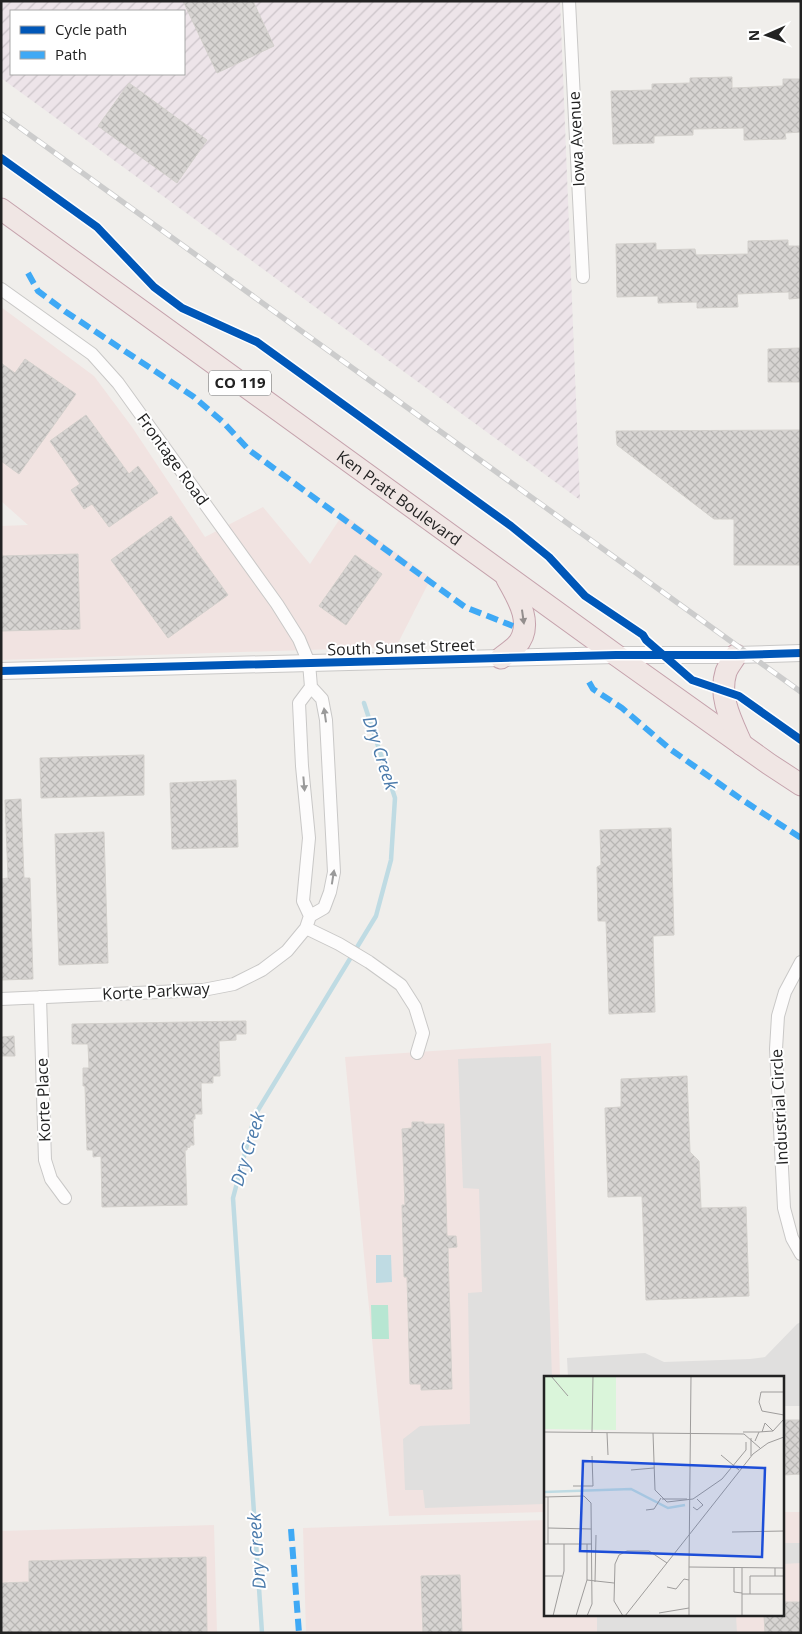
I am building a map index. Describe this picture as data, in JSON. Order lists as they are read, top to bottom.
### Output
{
  "streets": {
    "highway": ["CO 119", "Ken Pratt Boulevard"],
    "street": [
      "Iowa Avenue",
      "Frontage Road",
      "South Sunset Street",
      "Korte Parkway",
      "Korte Place",
      "Industrial Circle"
    ]
  },
  "crossings": [
    ["Frontage Road", "South Sunset Street"],
    ["Frontage Road", "Korte Parkway"],
    ["Ken Pratt Boulevard", "South Sunset Street"],
    ["South Sunset Street", "Korte Parkway"],
    ["Korte Parkway", "Korte Place"]
  ],
  "water": ["Dry Creek"],
  "legend": ["Cycle path", "Path"],
  "north": "left"
}
